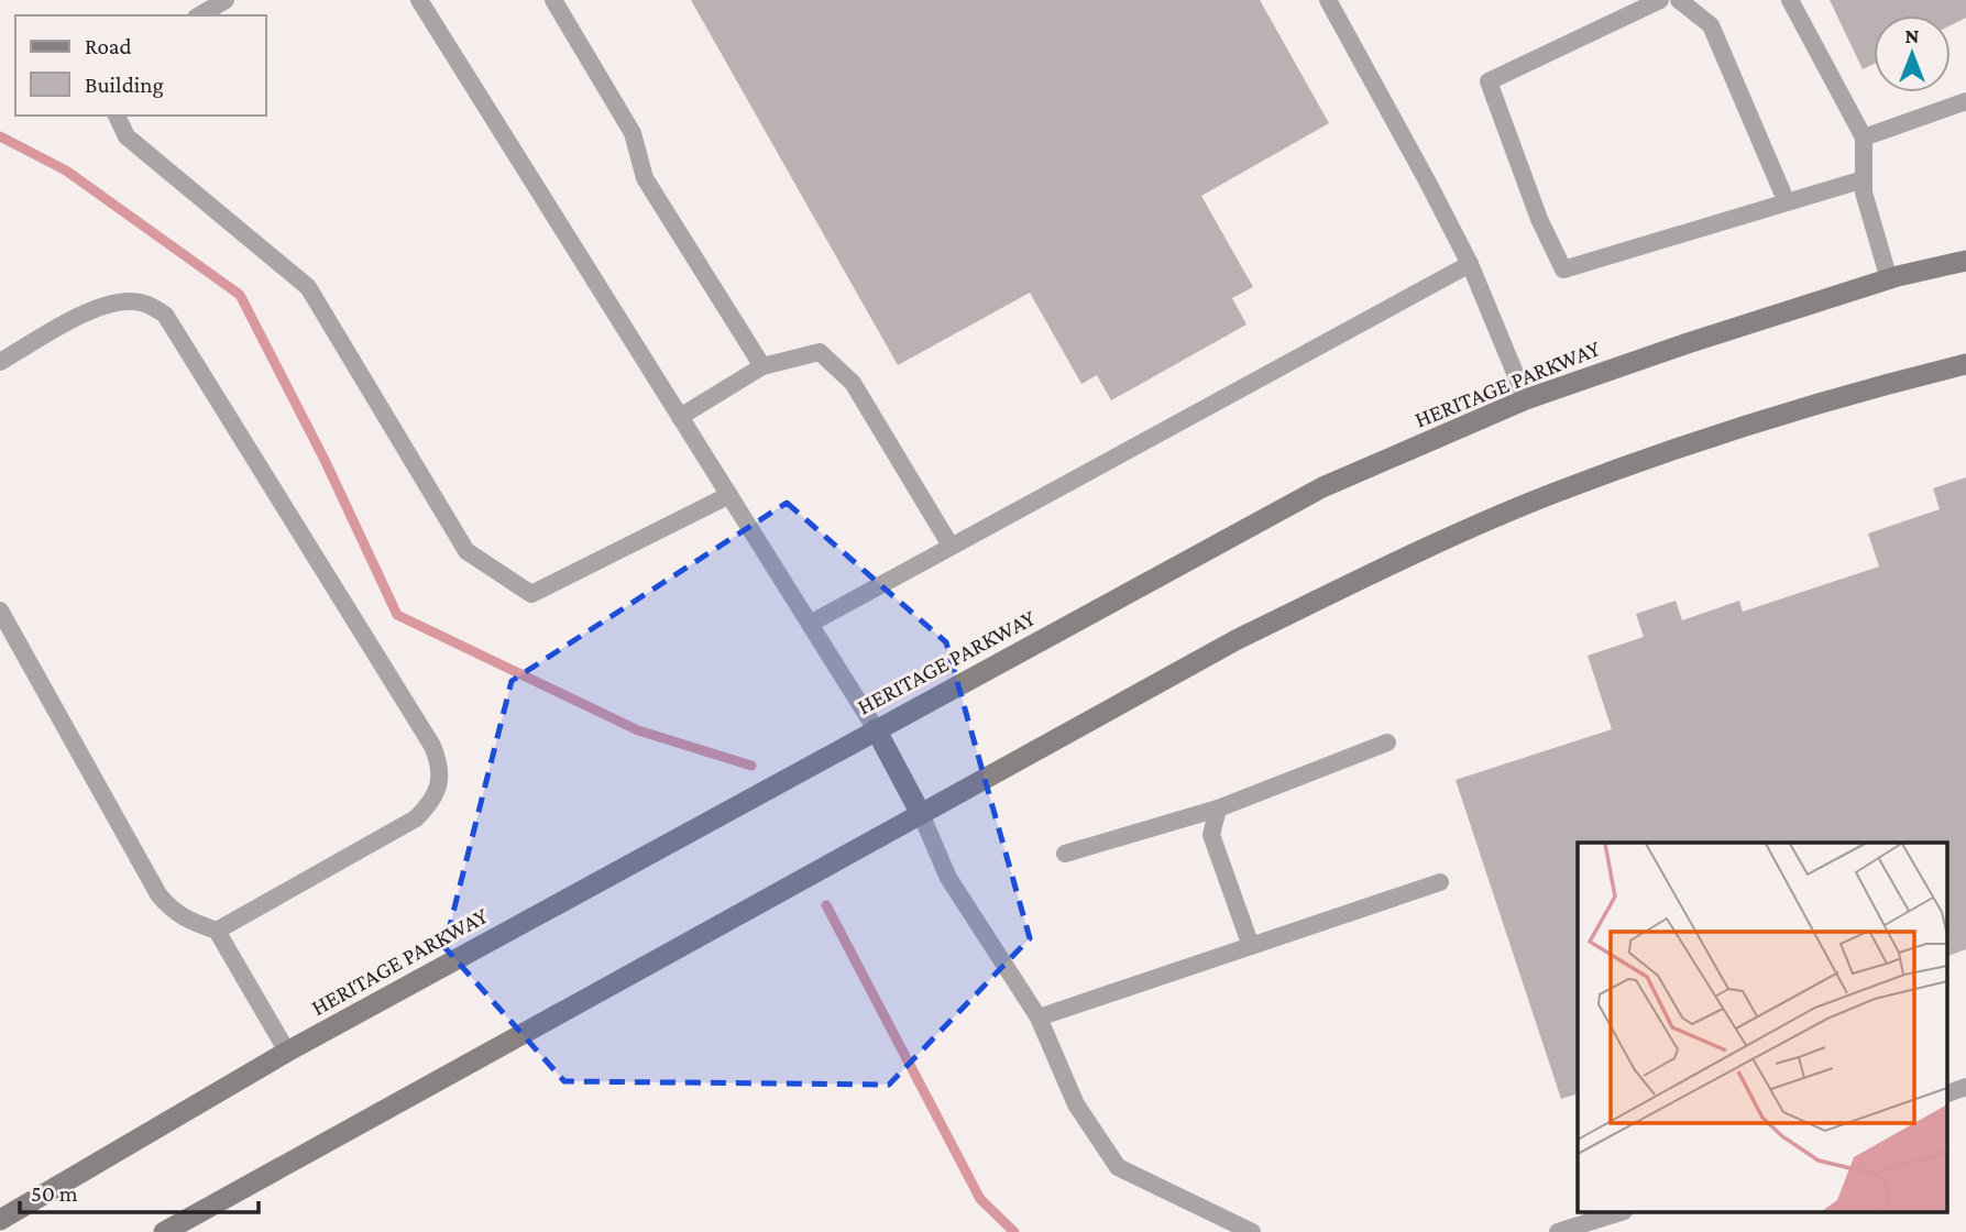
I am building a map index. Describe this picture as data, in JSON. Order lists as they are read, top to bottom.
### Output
{
  "streets": {
    "main road": ["HERITAGE PARKWAY"]
  },
  "legend": ["Road", "Building"],
  "scale_bar": "50 m",
  "north": "top"
}
